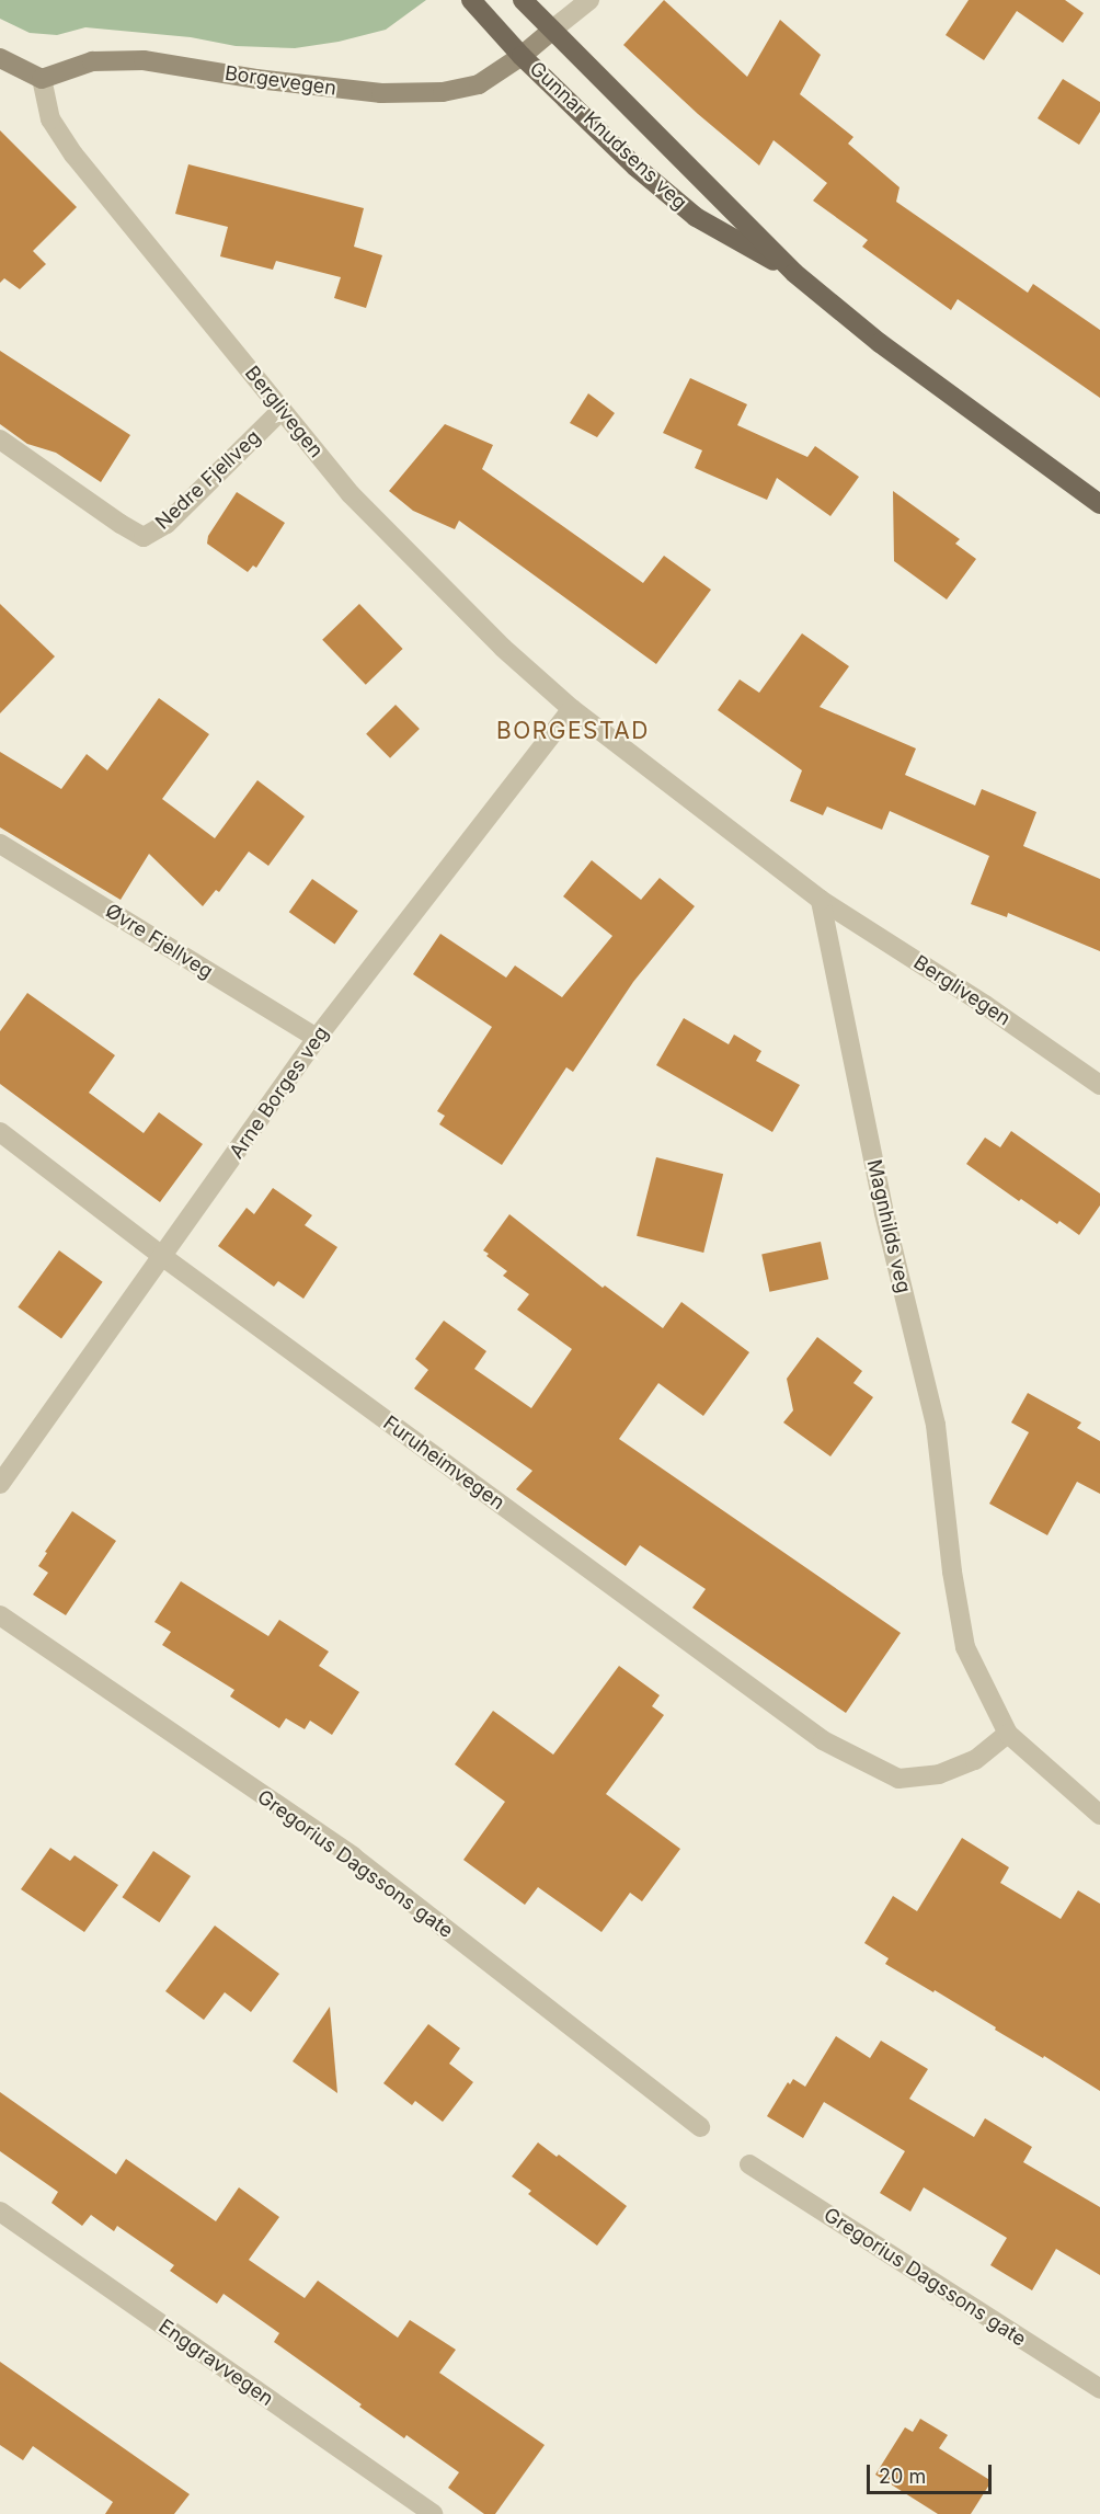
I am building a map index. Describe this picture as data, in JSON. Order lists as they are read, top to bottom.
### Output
{
  "streets": {
    "main road": ["Gunnar Knudsens veg"],
    "street": [
      "Borgevegen",
      "Berglivegen",
      "Nedre Fjellveg",
      "Øvre Fjellveg",
      "Arne Borges veg",
      "Magnhilds veg",
      "Furuheimvegen",
      "Gregorius Dagssons gate",
      "Enggravvegen"
    ]
  },
  "crossings": [
    ["Borgevegen", "Gunnar Knudsens veg"],
    ["Borgevegen", "Berglivegen"],
    ["Berglivegen", "Nedre Fjellveg"],
    ["Berglivegen", "Arne Borges veg"],
    ["Berglivegen", "Magnhilds veg"],
    ["Øvre Fjellveg", "Arne Borges veg"],
    ["Arne Borges veg", "Furuheimvegen"],
    ["Magnhilds veg", "Furuheimvegen"]
  ],
  "districts": ["BORGESTAD"],
  "scale_bar": "20 m"
}
